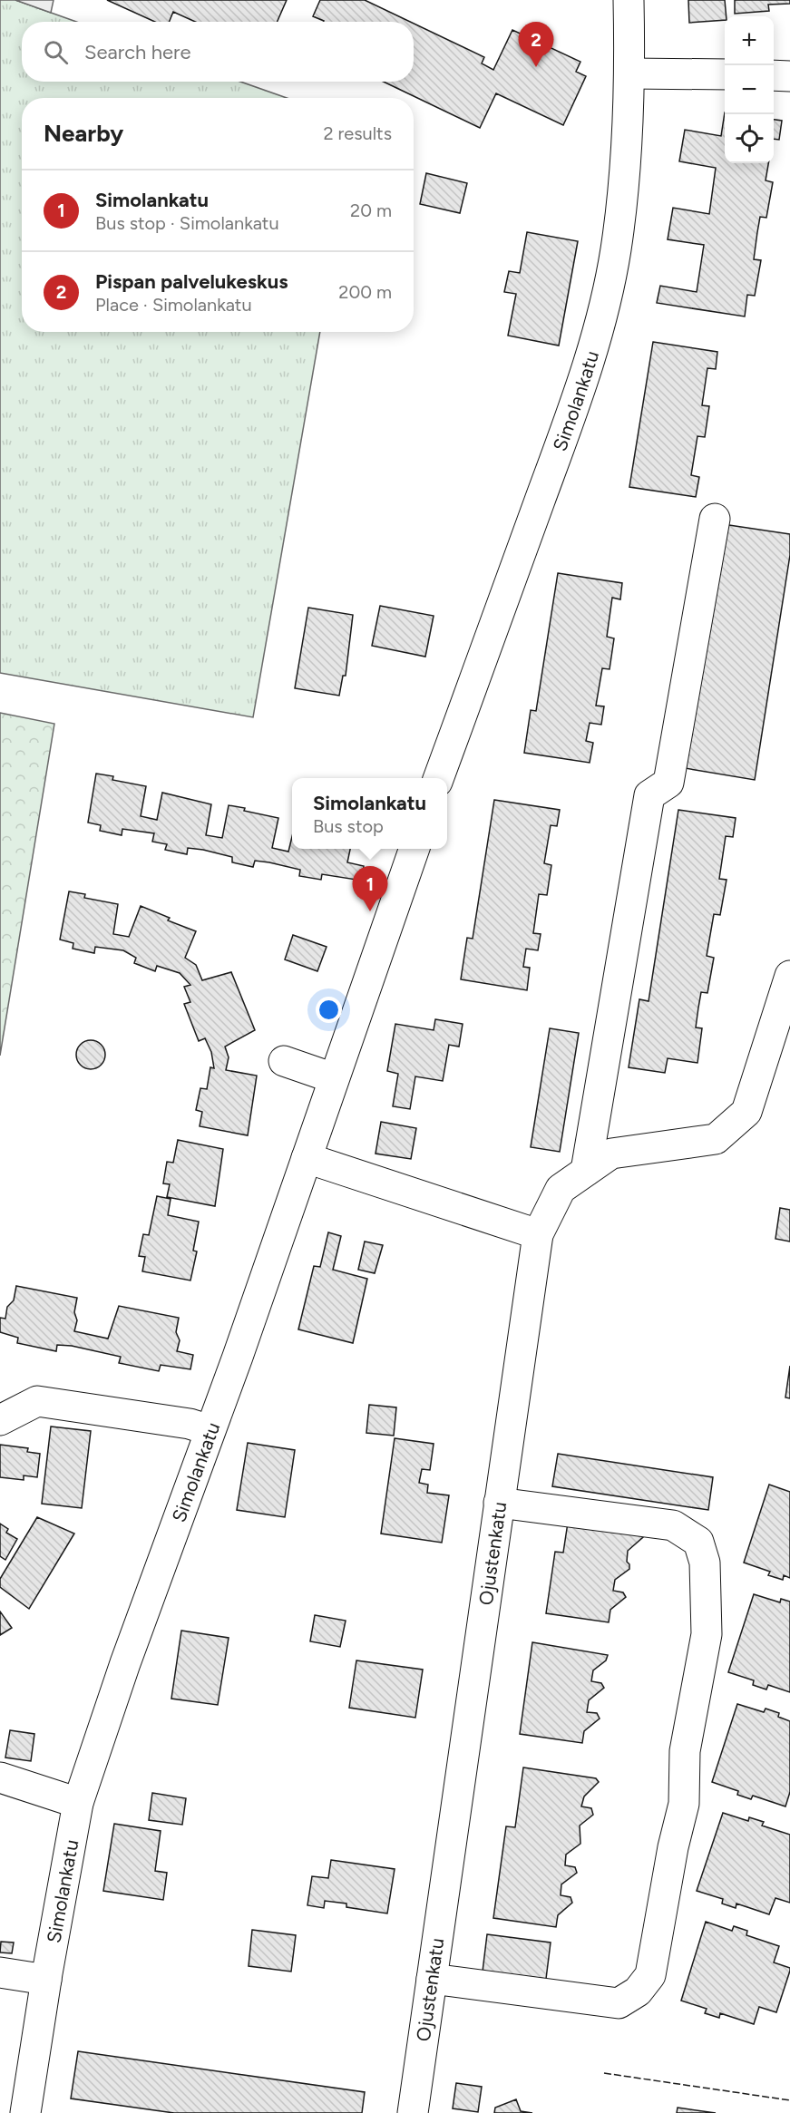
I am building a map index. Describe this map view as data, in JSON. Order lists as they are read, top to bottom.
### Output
{
  "streets": {
    "street": ["Simolankatu", "Ojustenkatu"]
  },
  "page": {
    "map_buttons": ["+", "−"],
    "pins": ["2", "1"],
    "search": "Search here",
    "heading": ["Nearby", "2 results"],
    "list": [
      {
        "mark": "1",
        "name": "Simolankatu",
        "note": "Bus stop · Simolankatu",
        "value": "20 m"
      },
      {
        "mark": "2",
        "name": "Pispan palvelukeskus",
        "note": "Place · Simolankatu",
        "value": "200 m"
      }
    ],
    "popup": ["Simolankatu", "Bus stop"]
  }
}
